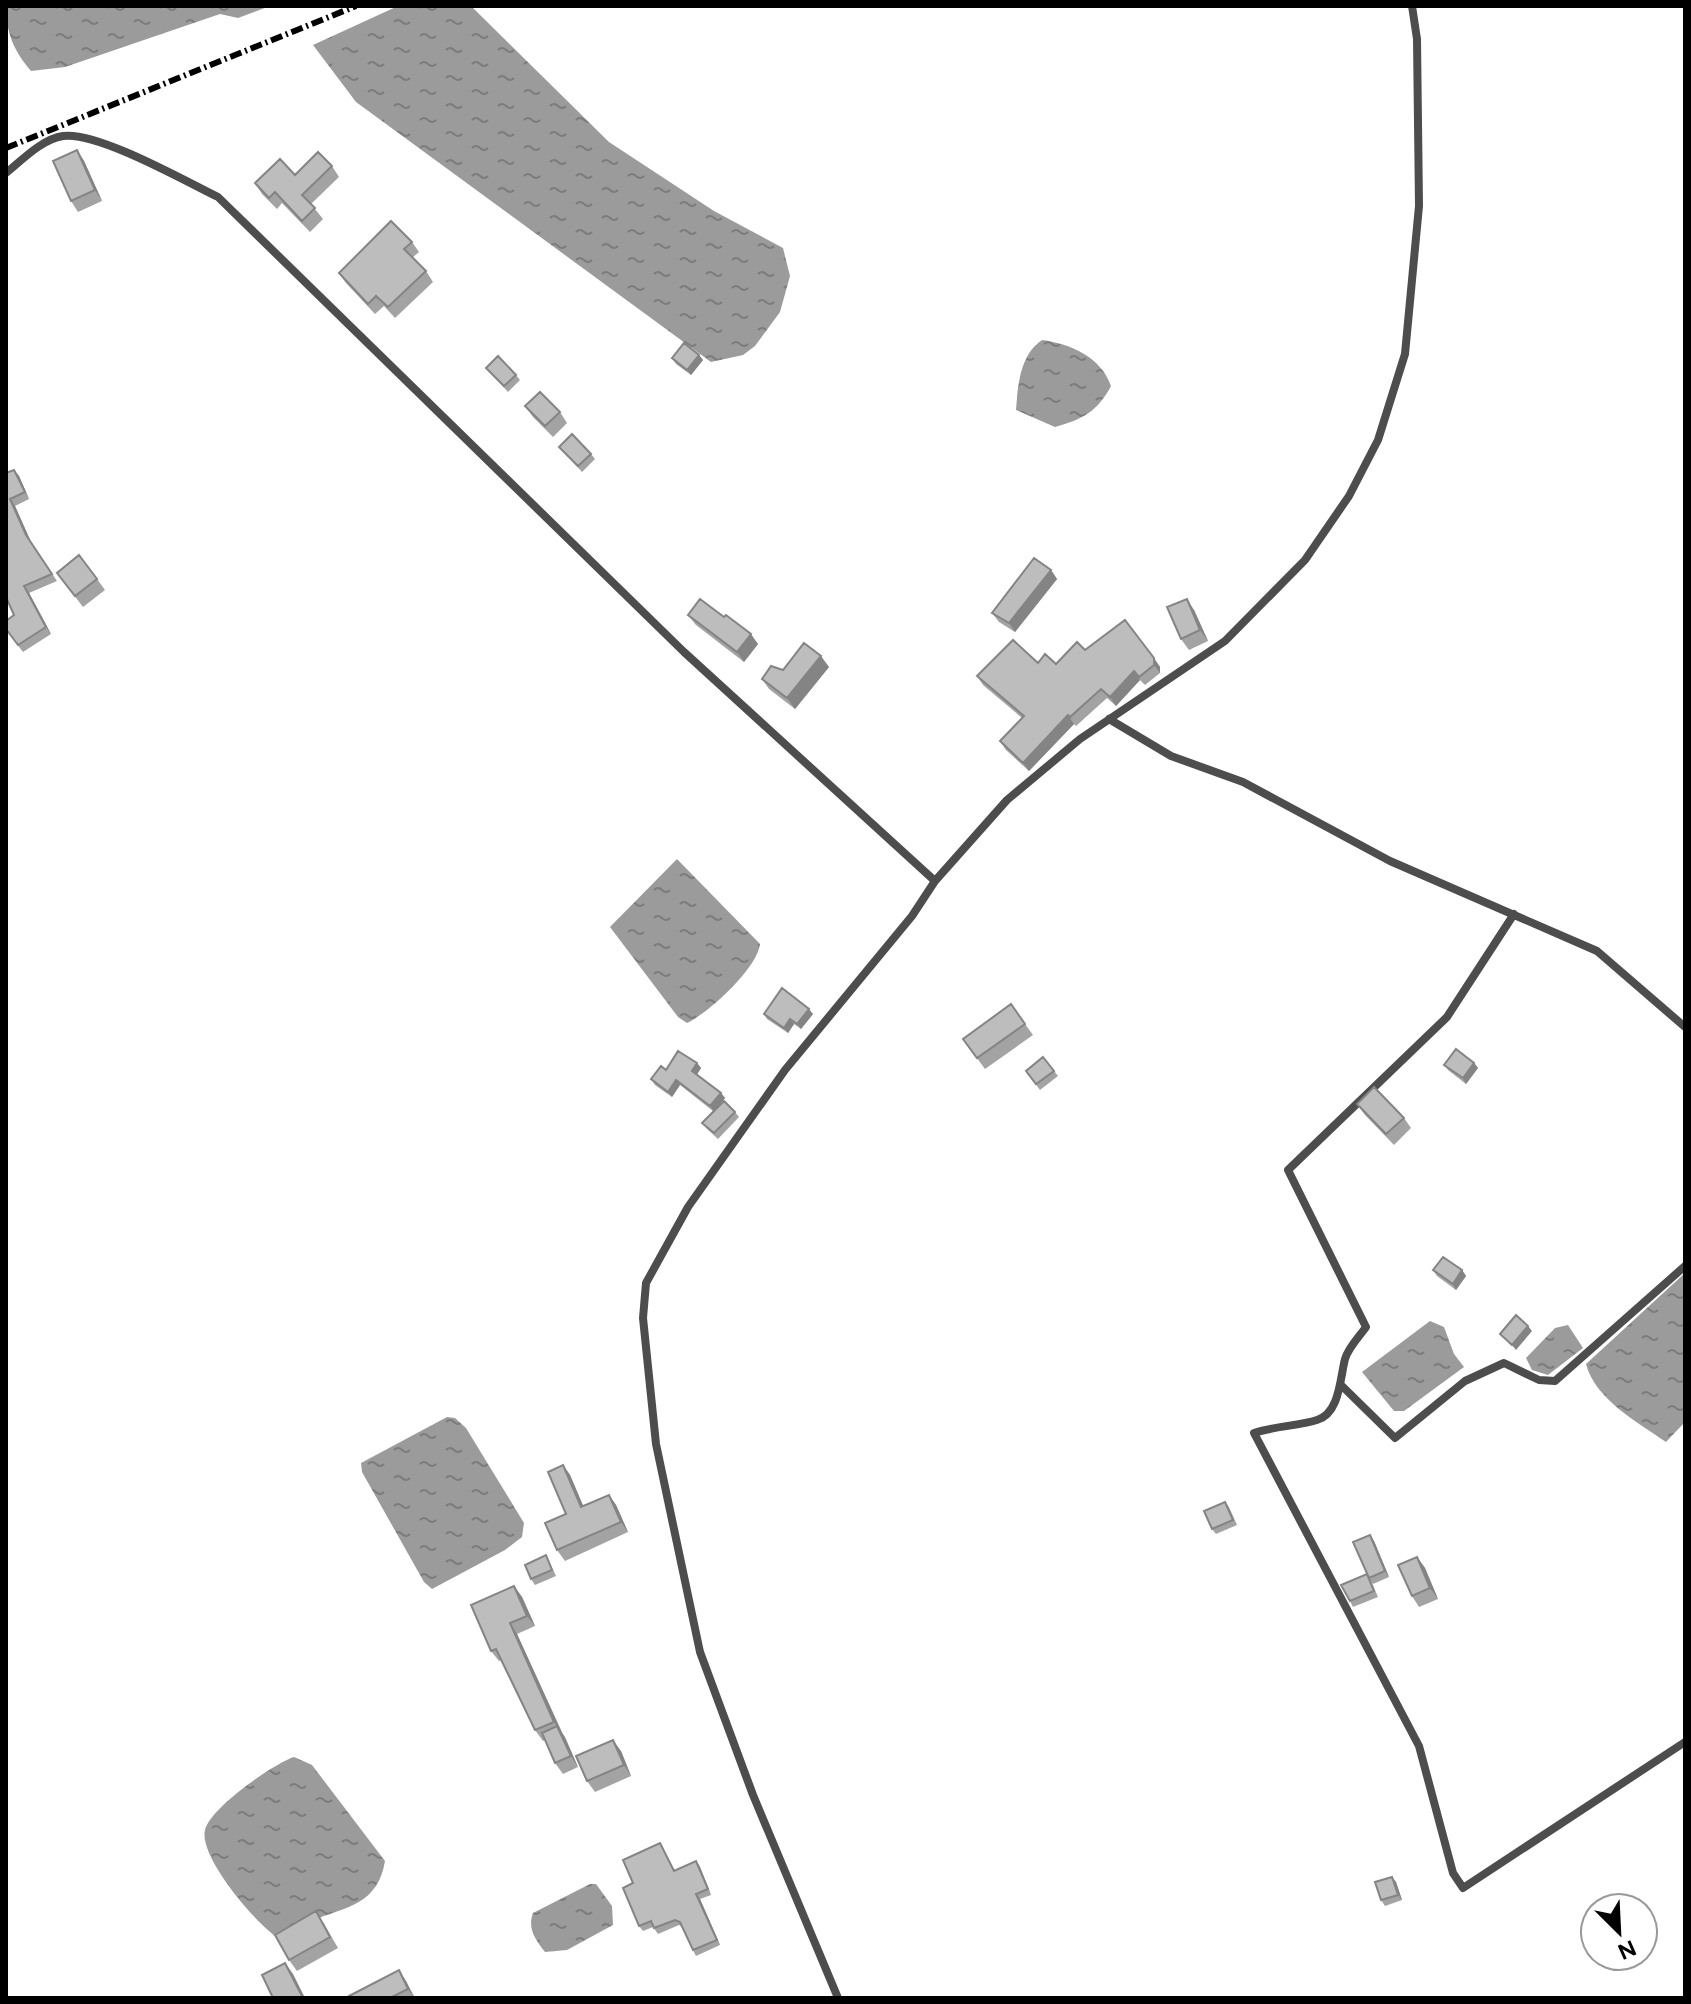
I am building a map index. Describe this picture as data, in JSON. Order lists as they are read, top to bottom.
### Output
{
  "north": "bottom right"
}
